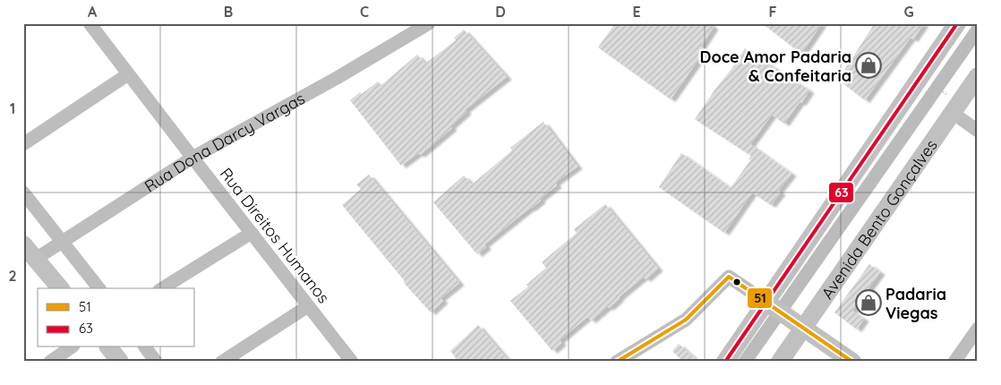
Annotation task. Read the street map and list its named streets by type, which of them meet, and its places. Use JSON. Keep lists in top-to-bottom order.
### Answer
{
  "streets": {
    "main road": ["Avenida Bento Gonçalves"],
    "street": ["Rua Dona Darcy Vargas", "Rua Direitos Humanos"]
  },
  "crossings": [
    ["Rua Dona Darcy Vargas", "Rua Direitos Humanos"]
  ],
  "places": {
    "shop": ["Doce Amor Padaria & Confeitaria", "Padaria Viegas"]
  },
  "lines": ["transit line 63", "transit line 51"],
  "legend": ["51", "63"],
  "grid": {
    "columns": [
      "A",
      "B",
      "C",
      "D",
      "E",
      "F",
      "G"
    ],
    "rows": ["1", "2"]
  }
}
